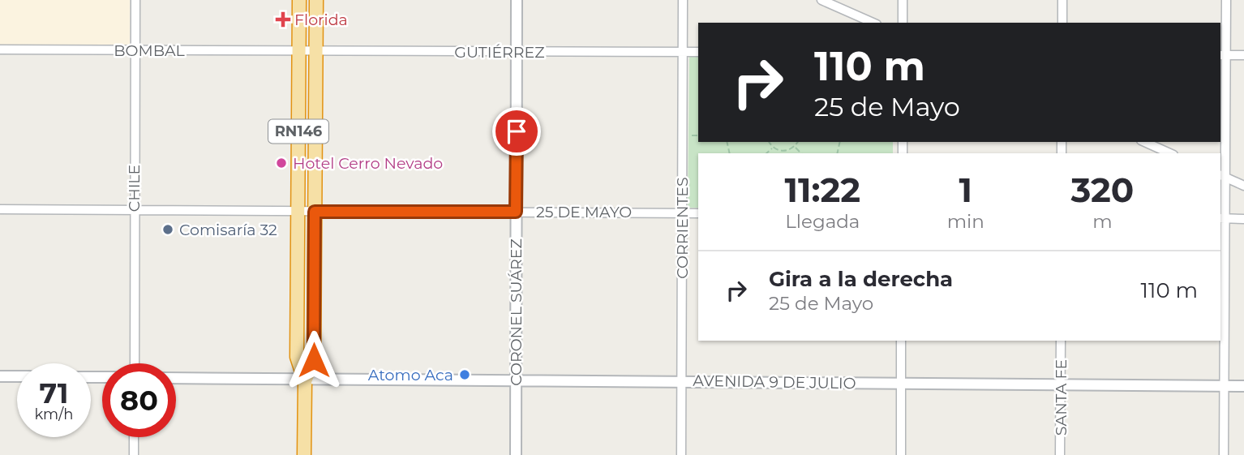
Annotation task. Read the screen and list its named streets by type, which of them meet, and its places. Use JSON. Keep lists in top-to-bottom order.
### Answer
{
  "streets": {
    "highway": ["RN146"],
    "street": [
      "BOMBAL",
      "GUTIÉRREZ",
      "CHILE",
      "25 DE MAYO",
      "CORRIENTES",
      "CORONEL SUÁREZ",
      "AVENIDA 9 DE JULIO",
      "SANTA FE"
    ]
  },
  "crossings": [
    ["BOMBAL", "GUTIÉRREZ"],
    ["BOMBAL", "RN146"],
    ["BOMBAL", "CHILE"],
    ["GUTIÉRREZ", "RN146"],
    ["GUTIÉRREZ", "CORRIENTES"],
    ["GUTIÉRREZ", "CORONEL SUÁREZ"],
    ["RN146", "25 DE MAYO"],
    ["RN146", "AVENIDA 9 DE JULIO"],
    ["CHILE", "25 DE MAYO"],
    ["25 DE MAYO", "CORRIENTES"],
    ["25 DE MAYO", "CORONEL SUÁREZ"],
    ["CORRIENTES", "AVENIDA 9 DE JULIO"],
    ["CORONEL SUÁREZ", "AVENIDA 9 DE JULIO"],
    ["AVENIDA 9 DE JULIO", "SANTA FE"]
  ],
  "places": {
    "health": ["Florida"],
    "other": ["Hotel Cerro Nevado", "Comisaría 32", "Atomo Aca"]
  },
  "page": {
    "turn": ["110 m", "25 de Mayo"],
    "eta": [
      "11:22",
      "Llegada",
      "1",
      "min",
      "320",
      "m"
    ],
    "list": [
      {
        "name": "Gira a la derecha",
        "note": "25 de Mayo",
        "value": "110 m"
      }
    ],
    "speed": "71 km/h",
    "limit": "80"
  }
}
